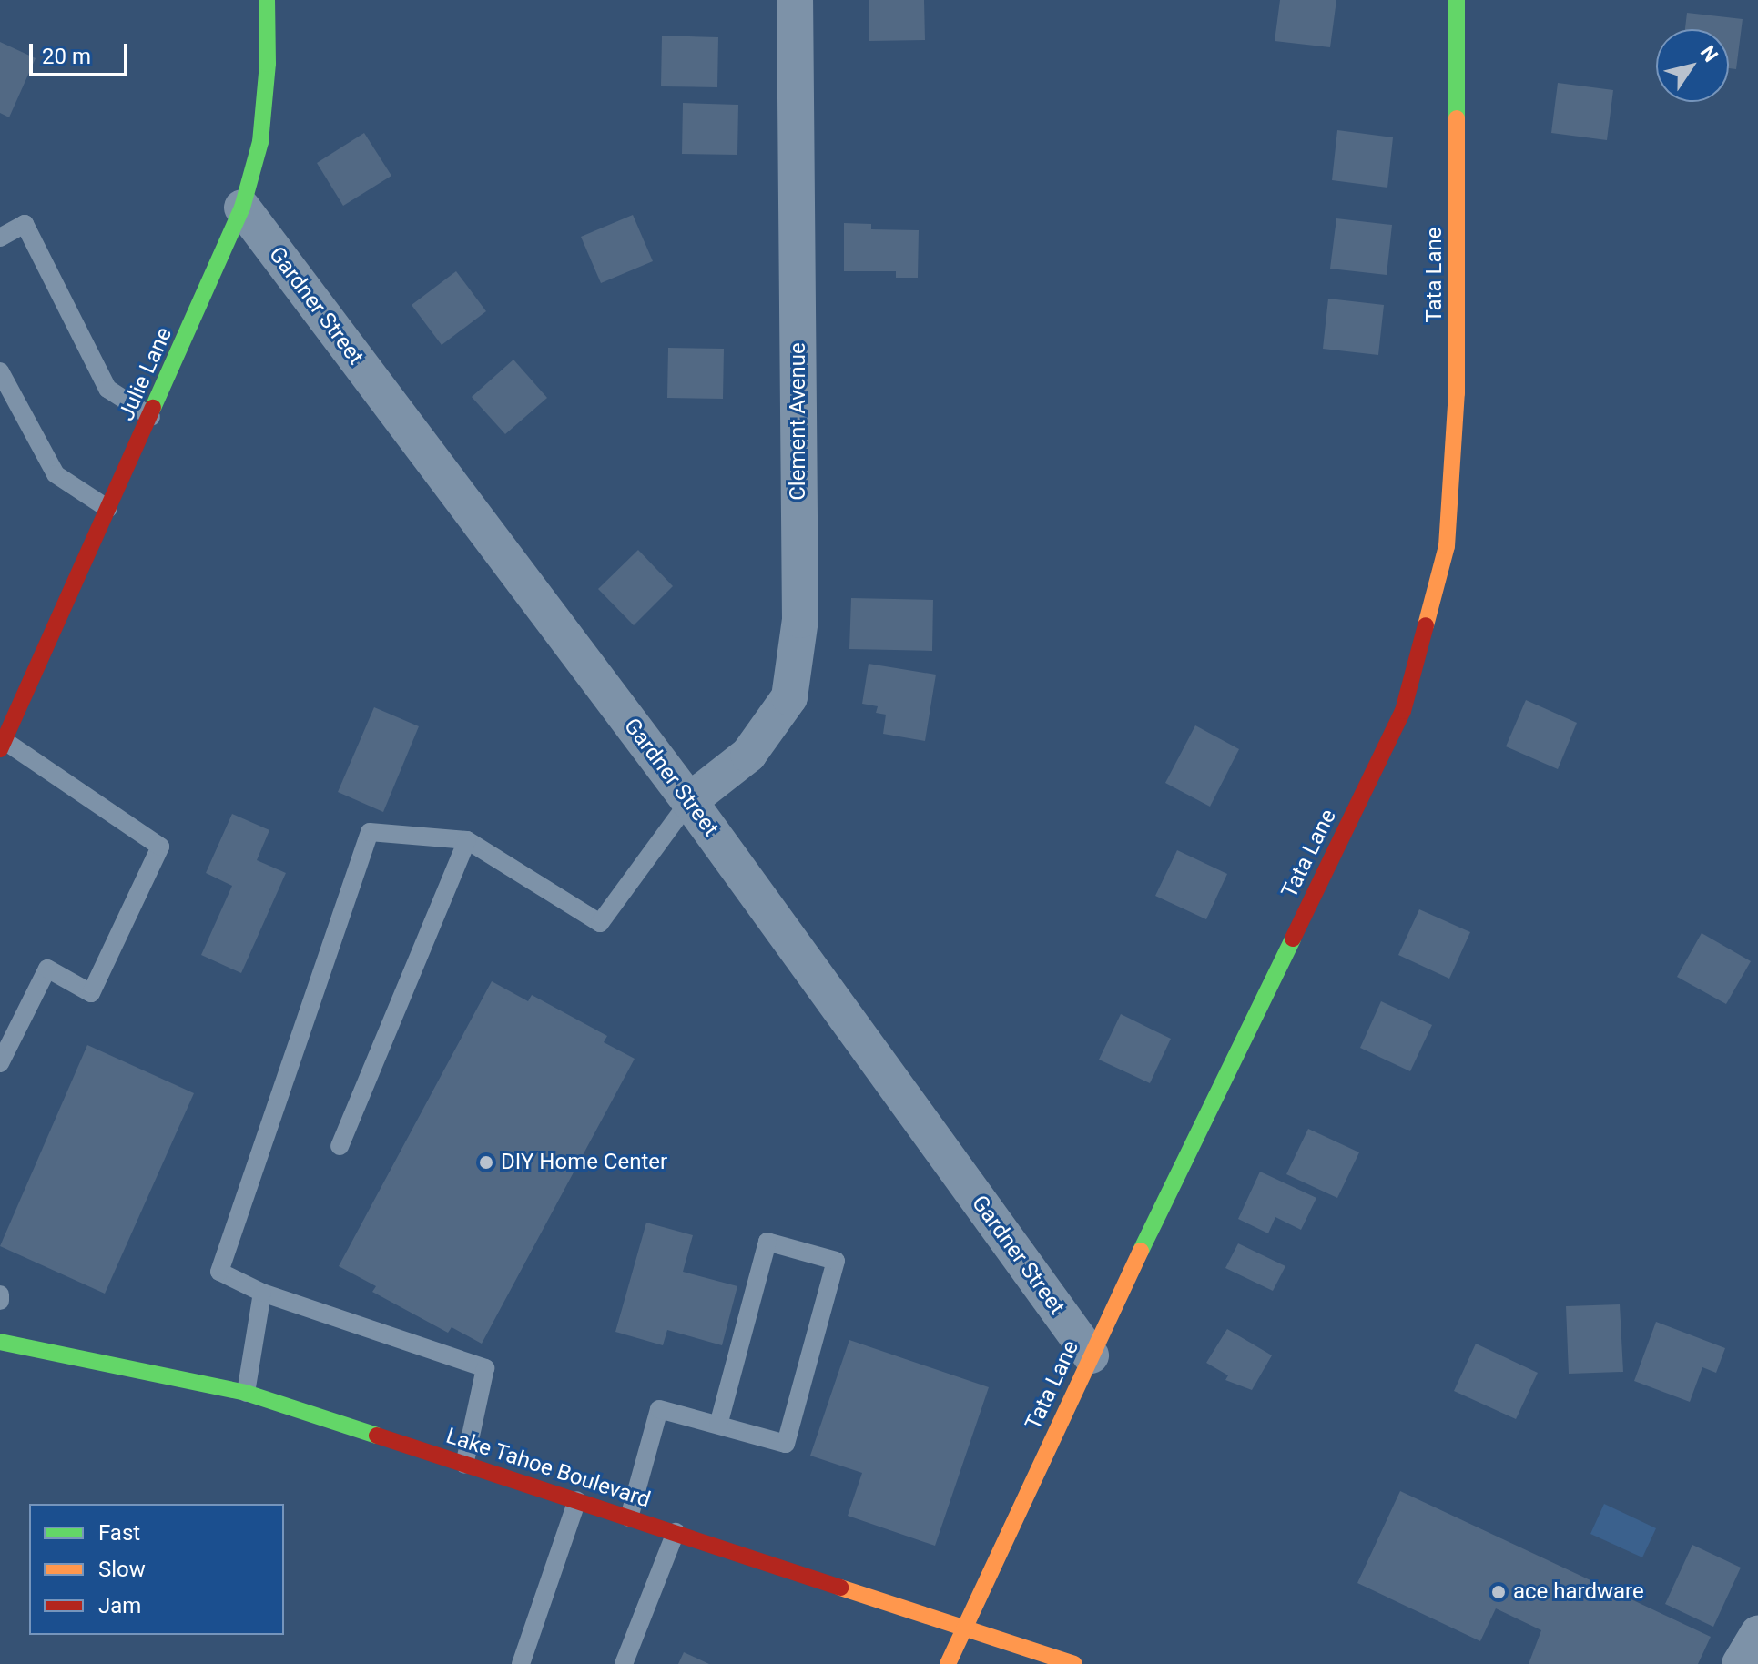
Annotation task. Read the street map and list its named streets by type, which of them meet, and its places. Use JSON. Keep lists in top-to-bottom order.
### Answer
{
  "streets": {
    "street": [
      "Tata Lane",
      "Gardner Street",
      "Julie Lane",
      "Clement Avenue",
      "Lake Tahoe Boulevard"
    ]
  },
  "crossings": [
    ["Tata Lane", "Gardner Street"],
    ["Tata Lane", "Lake Tahoe Boulevard"],
    ["Gardner Street", "Julie Lane"],
    ["Gardner Street", "Clement Avenue"]
  ],
  "places": ["DIY Home Center", "ace hardware"],
  "legend": ["Fast", "Slow", "Jam"],
  "scale_bar": "20 m",
  "north": "top right"
}
